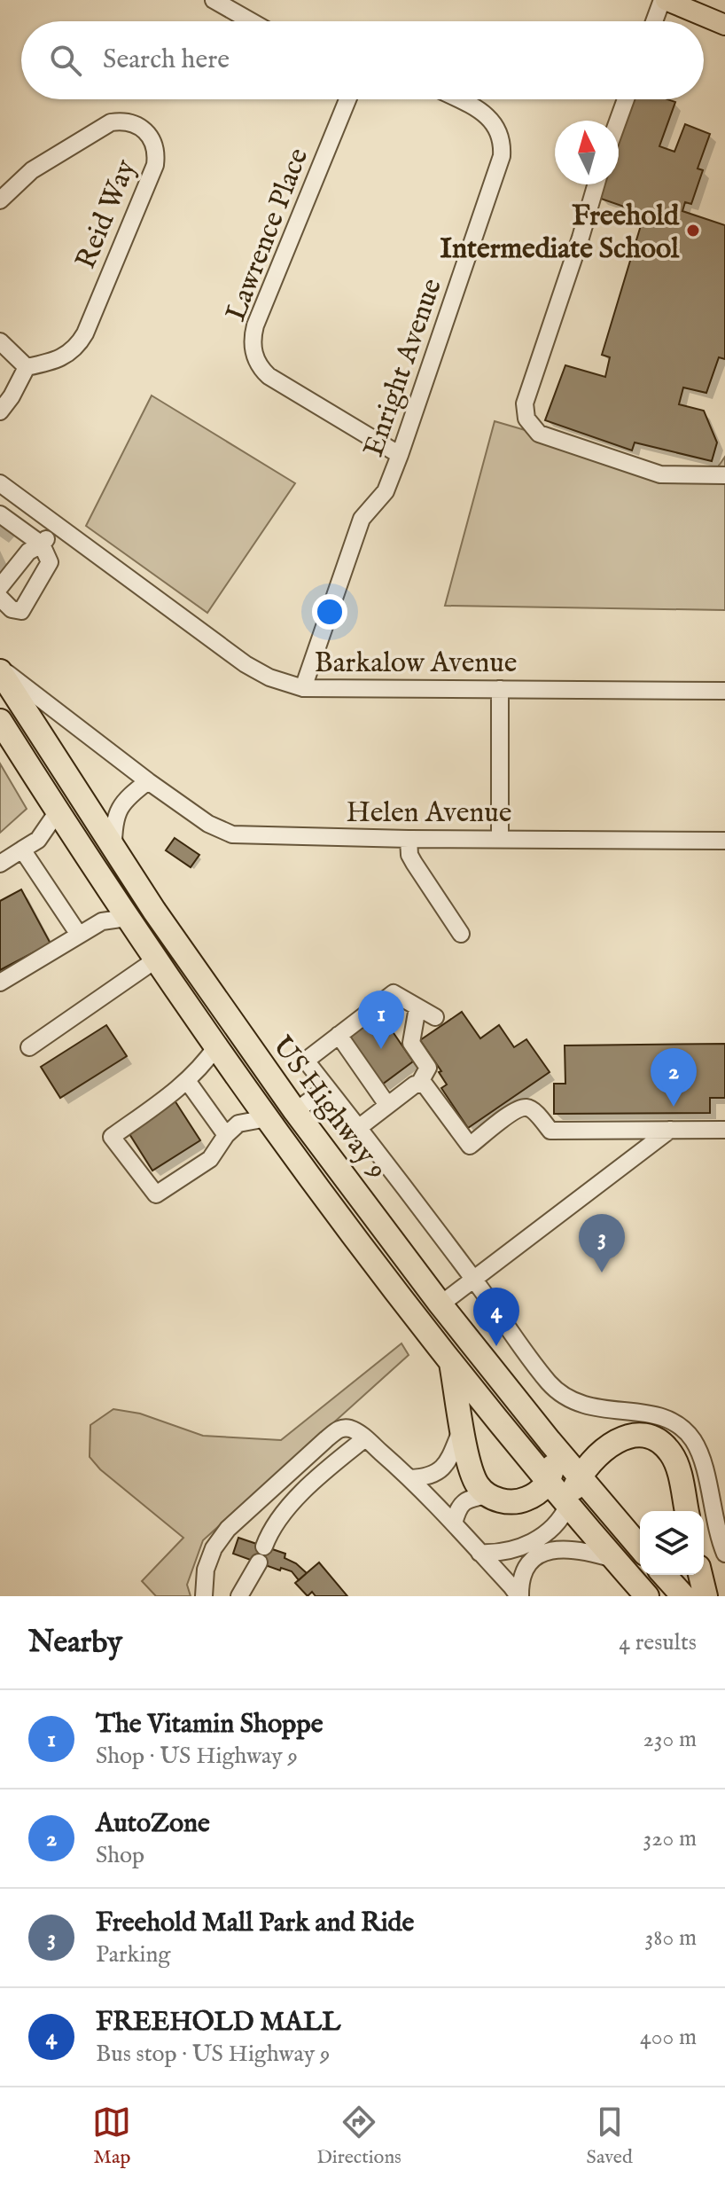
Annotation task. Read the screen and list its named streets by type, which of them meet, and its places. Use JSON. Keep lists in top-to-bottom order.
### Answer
{
  "streets": {
    "highway": ["US Highway 9"],
    "street": [
      "Reid Way",
      "Lawrence Place",
      "Enright Avenue",
      "Barkalow Avenue",
      "Helen Avenue"
    ]
  },
  "crossings": [
    ["Lawrence Place", "Enright Avenue"],
    ["Enright Avenue", "Barkalow Avenue"],
    ["Helen Avenue", "US Highway 9"]
  ],
  "places": ["Freehold Intermediate School"],
  "north": "top",
  "page": {
    "search": "Search here",
    "pins": [
      "1",
      "2",
      "3",
      "4"
    ],
    "heading": ["Nearby", "4 results"],
    "list": [
      {
        "mark": "1",
        "name": "The Vitamin Shoppe",
        "note": "Shop · US Highway 9",
        "value": "230 m"
      },
      {
        "mark": "2",
        "name": "AutoZone",
        "note": "Shop",
        "value": "320 m"
      },
      {
        "mark": "3",
        "name": "Freehold Mall Park and Ride",
        "note": "Parking",
        "value": "380 m"
      },
      {
        "mark": "4",
        "name": "FREEHOLD MALL",
        "note": "Bus stop · US Highway 9",
        "value": "400 m"
      }
    ],
    "nav": ["Map", "Directions", "Saved"]
  }
}
